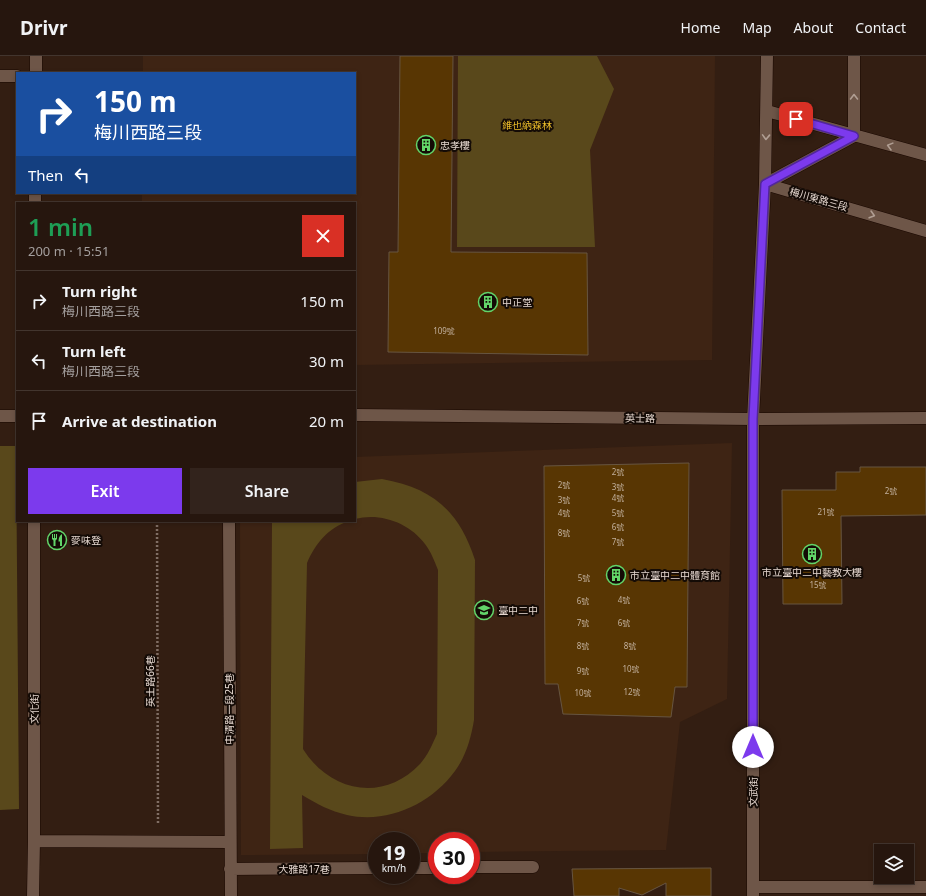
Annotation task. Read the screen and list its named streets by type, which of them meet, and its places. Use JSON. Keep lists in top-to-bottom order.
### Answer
{
  "streets": {
    "street": [
      "梅川東路三段",
      "英士路",
      "文化街",
      "中清路一段25巷",
      "文武街",
      "大雅路17巷"
    ],
    "path": ["英士路66巷"]
  },
  "crossings": [
    ["梅川東路三段", "文武街"],
    ["英士路", "文武街"],
    ["中清路一段25巷", "大雅路17巷"]
  ],
  "parks": ["維也納森林"],
  "places": {
    "building": [
      "忠孝樓",
      "中正堂",
      "市立臺中二中藝教大樓",
      "市立臺中二中體育館"
    ],
    "restaurant": ["麥味登"],
    "school or university": ["臺中二中"]
  },
  "house_numbers": [
    "109號",
    "2號",
    "2號",
    "3號",
    "2號",
    "4號",
    "3號",
    "21號",
    "4號",
    "5號",
    "6號",
    "8號",
    "7號",
    "5號",
    "15號",
    "4號",
    "6號",
    "7號",
    "6號",
    "8號",
    "8號",
    "10號",
    "9號",
    "12號",
    "10號"
  ],
  "page": {
    "header": "Drivr",
    "nav": [
      "Home",
      "Map",
      "About",
      "Contact"
    ],
    "turn": ["150 m", "梅川西路三段"],
    "then": "Then",
    "heading": ["1 min", "200 m · 15:51"],
    "list": [
      {
        "name": "Turn right",
        "note": "梅川西路三段",
        "value": "150 m"
      },
      {
        "name": "Turn left",
        "note": "梅川西路三段",
        "value": "30 m"
      },
      {
        "name": "Arrive at destination",
        "value": "20 m"
      }
    ],
    "buttons": ["Exit", "Share"],
    "speed": "19 km/h",
    "limit": "30"
  }
}
